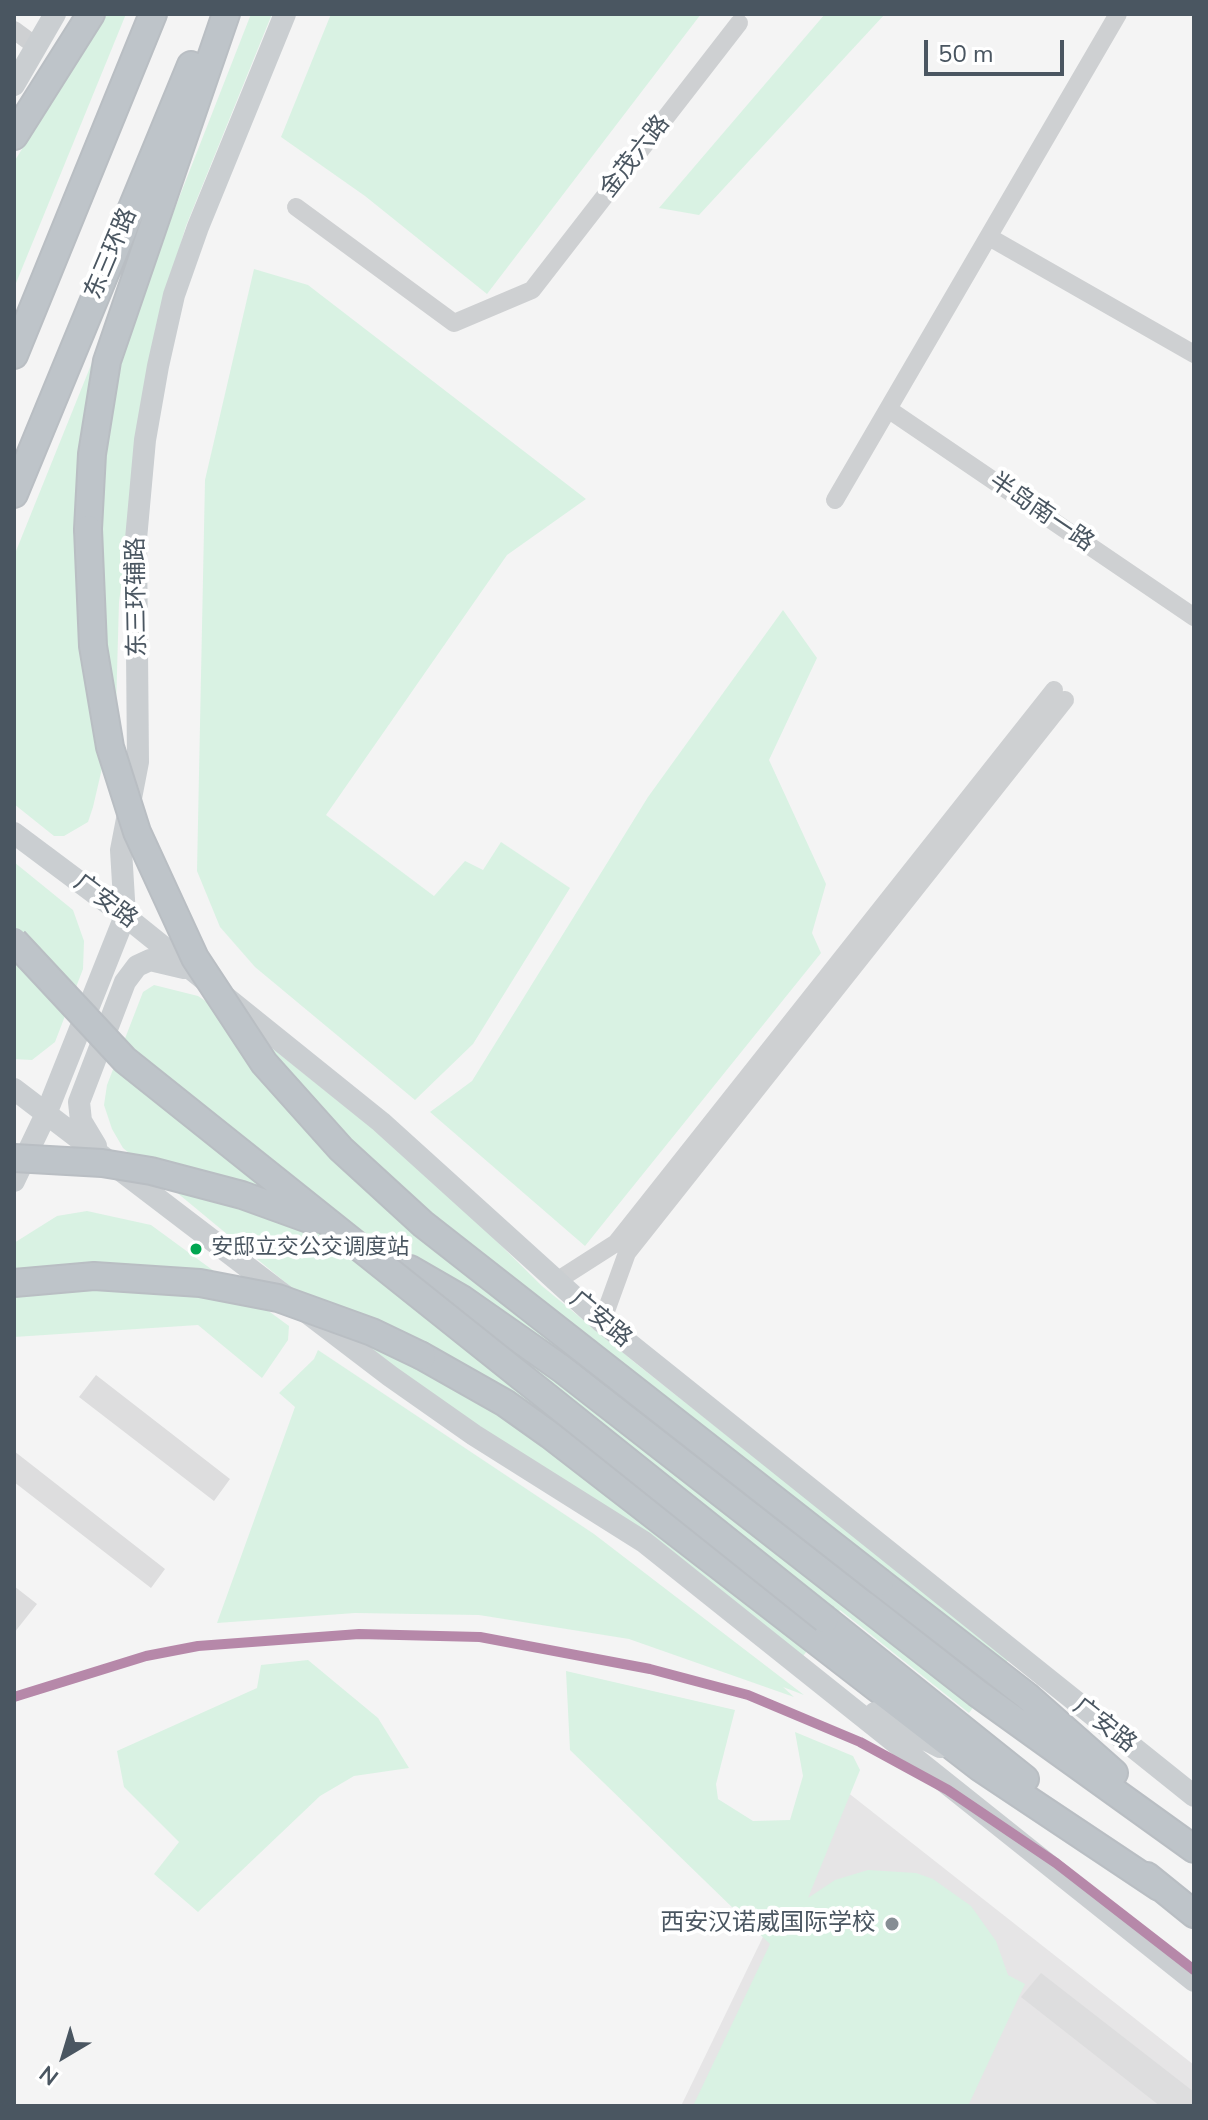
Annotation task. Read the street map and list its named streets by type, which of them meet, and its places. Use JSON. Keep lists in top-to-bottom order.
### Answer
{
  "streets": {
    "highway": ["东三环路"],
    "main road": ["东三环辅路", "广安路"],
    "street": ["金茂六路", "半岛南一路"]
  },
  "crossings": [
    ["东三环辅路", "广安路"]
  ],
  "places": ["安邸立交公交调度站", "西安汉诺威国际学校"],
  "scale_bar": "50 m",
  "north": "bottom left"
}
